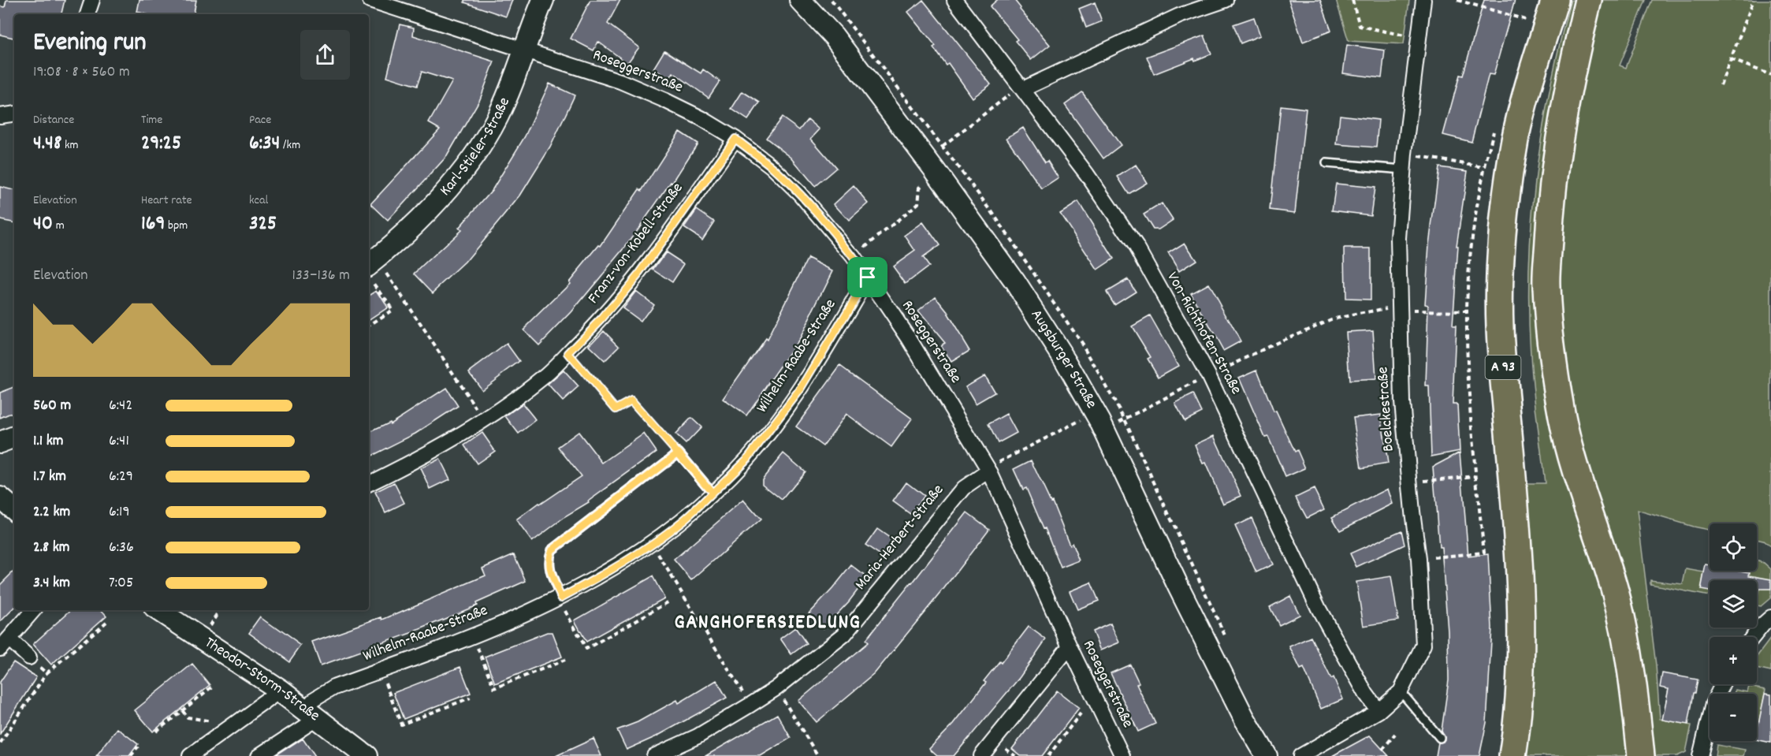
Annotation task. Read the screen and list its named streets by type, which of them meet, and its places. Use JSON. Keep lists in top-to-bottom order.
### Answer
{
  "streets": {
    "highway": ["A 93"],
    "street": [
      "Roseggerstraße",
      "Karl-Stieler-Straße",
      "Franz-von-Kobell-Straße",
      "Von-Richthofen-Straße",
      "Wilhelm-Raabe-Straße",
      "Augsburger Straße",
      "Boelckestraße",
      "Maria-Herbert-Straße",
      "Theodor-Storm-Straße"
    ]
  },
  "crossings": [
    ["Roseggerstraße", "Karl-Stieler-Straße"],
    ["Roseggerstraße", "Franz-von-Kobell-Straße"],
    ["Roseggerstraße", "Wilhelm-Raabe-Straße"],
    ["Roseggerstraße", "Maria-Herbert-Straße"],
    ["Von-Richthofen-Straße", "Boelckestraße"],
    ["Wilhelm-Raabe-Straße", "Theodor-Storm-Straße"]
  ],
  "districts": ["GANGHOFERSIEDLUNG"],
  "page": {
    "heading": ["Evening run", "19:08 · 8 × 560 m"],
    "stats": [
      ["Distance", "4.48 km"],
      ["Time", "29:25"],
      ["Pace", "6:34 /km"],
      ["Elevation", "40 m"],
      ["Heart rate", "169 bpm"],
      ["kcal", "325"]
    ],
    "chart": ["Elevation", "133–136 m"],
    "list": [
      {
        "name": "560 m",
        "note": "6:42"
      },
      {
        "name": "1.1 km",
        "note": "6:41"
      },
      {
        "name": "1.7 km",
        "note": "6:29"
      },
      {
        "name": "2.2 km",
        "note": "6:19"
      },
      {
        "name": "2.8 km",
        "note": "6:36"
      },
      {
        "name": "3.4 km",
        "note": "7:05"
      }
    ],
    "map_buttons": ["+", "−"]
  }
}
